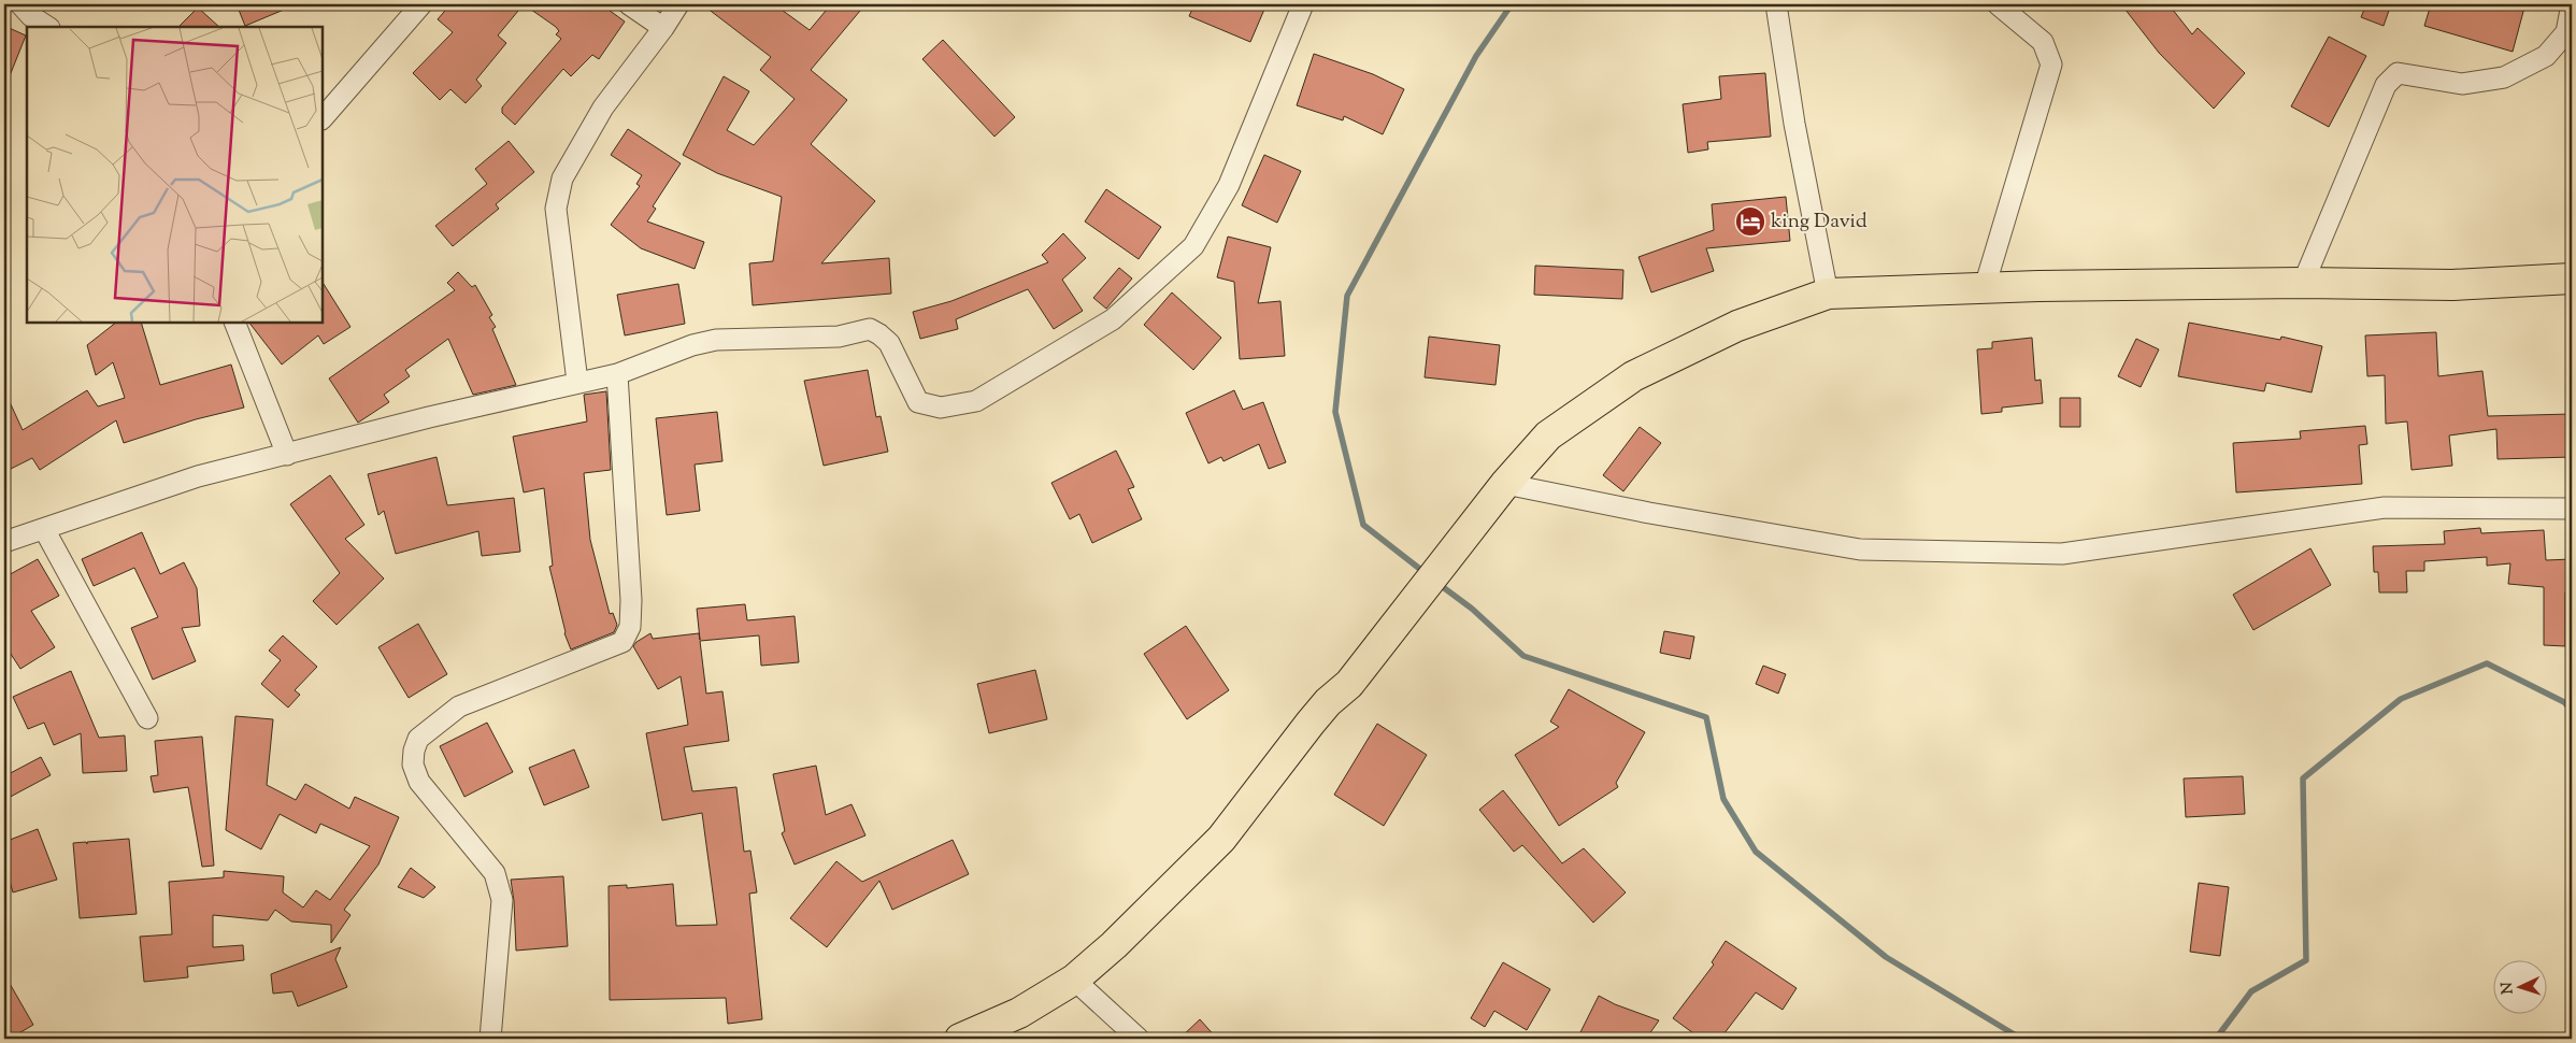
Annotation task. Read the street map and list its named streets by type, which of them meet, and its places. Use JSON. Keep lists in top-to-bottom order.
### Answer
{
  "places": {
    "hotel": ["king David"]
  },
  "north": "left"
}
